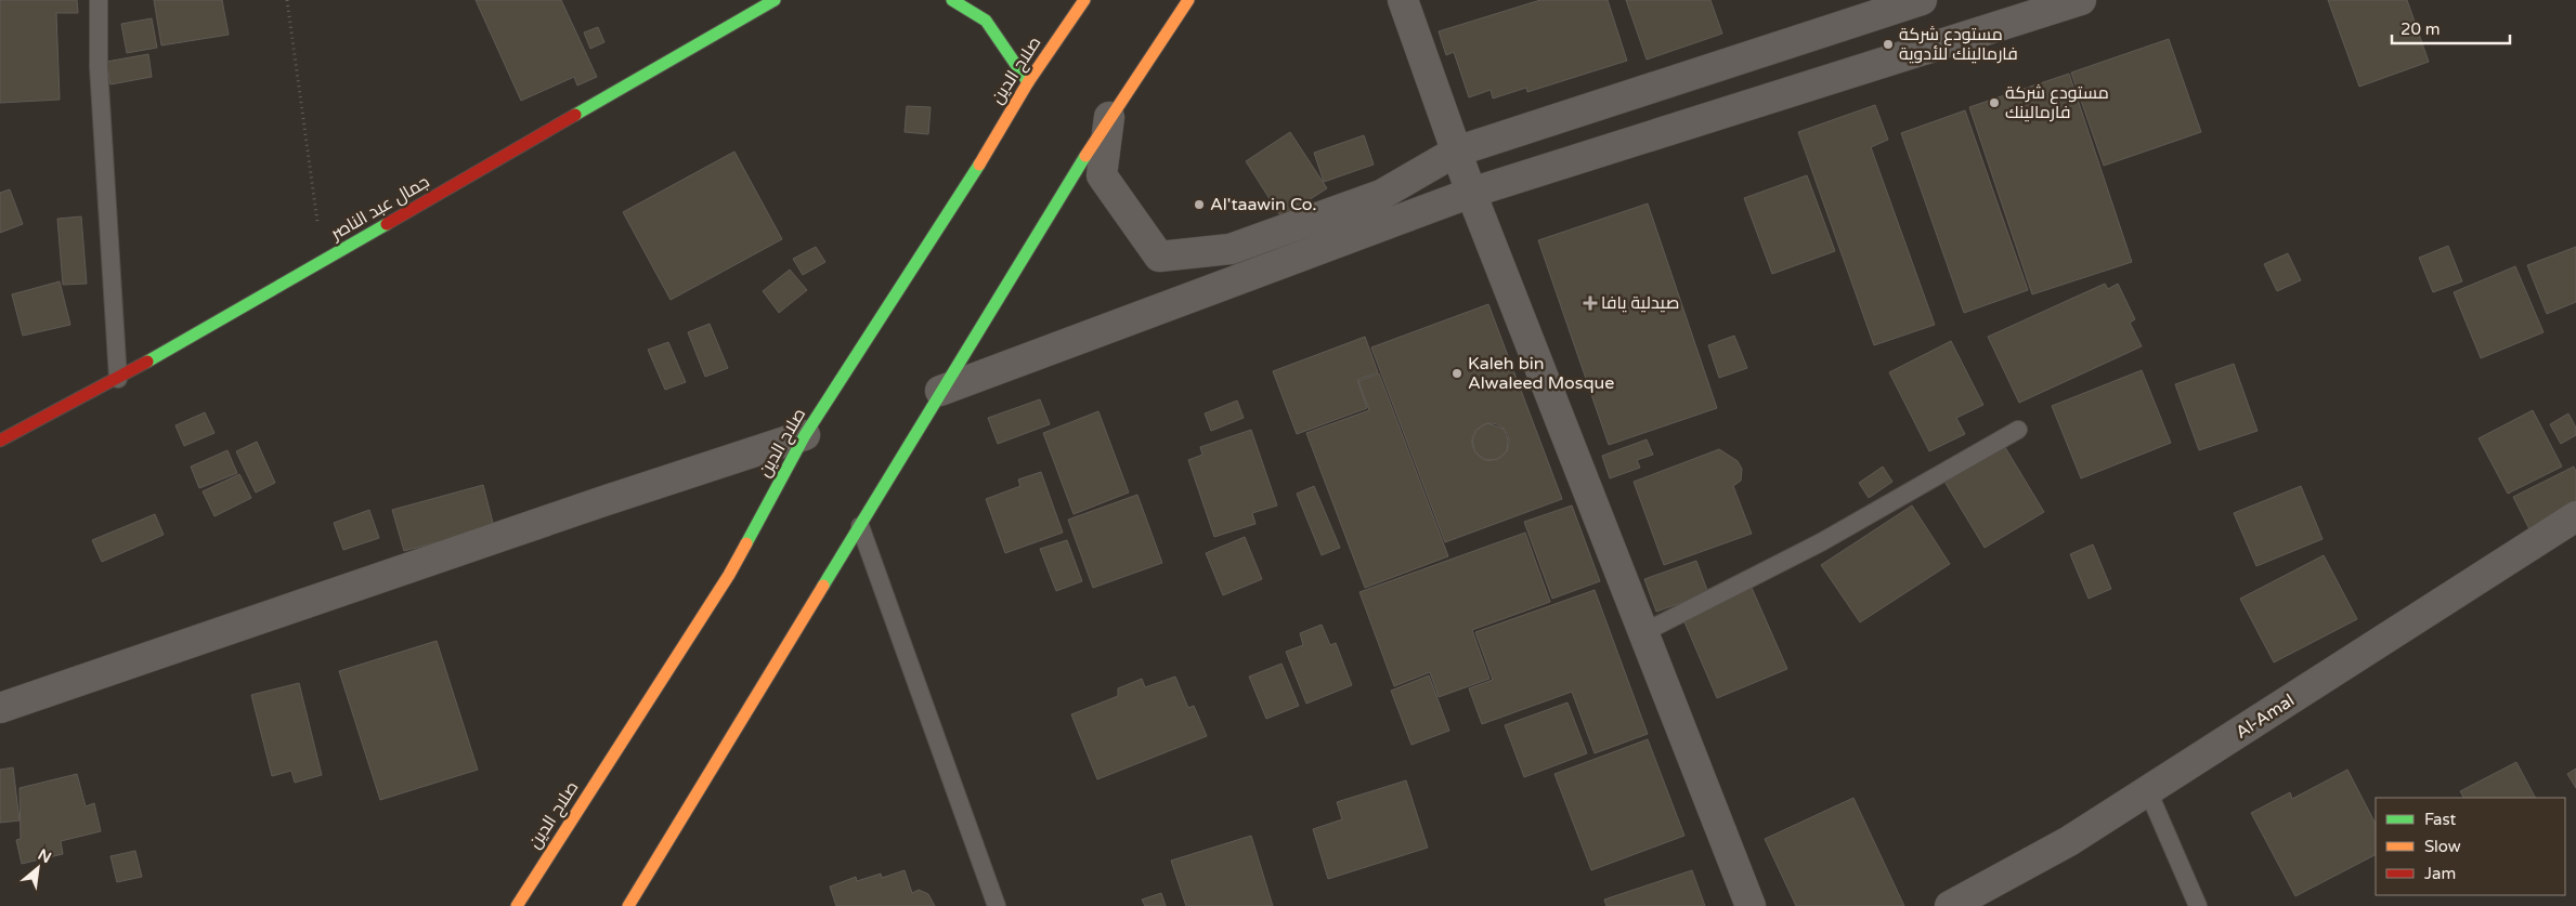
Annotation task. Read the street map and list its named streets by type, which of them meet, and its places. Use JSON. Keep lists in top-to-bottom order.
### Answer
{
  "streets": {
    "main road": ["صلاح الدين", "جمال عبد الناصر"],
    "street": ["Al-Amal"]
  },
  "places": {
    "other": [
      "مستودع شركة فارمالينك للأدوية",
      "مستودع شركة فارمالينك",
      "Al'taawin Co.",
      "Kaleh bin Alwaleed Mosque"
    ],
    "health": ["صيدلية يافا"]
  },
  "legend": ["Fast", "Slow", "Jam"],
  "scale_bar": "20 m",
  "north": "top right"
}
